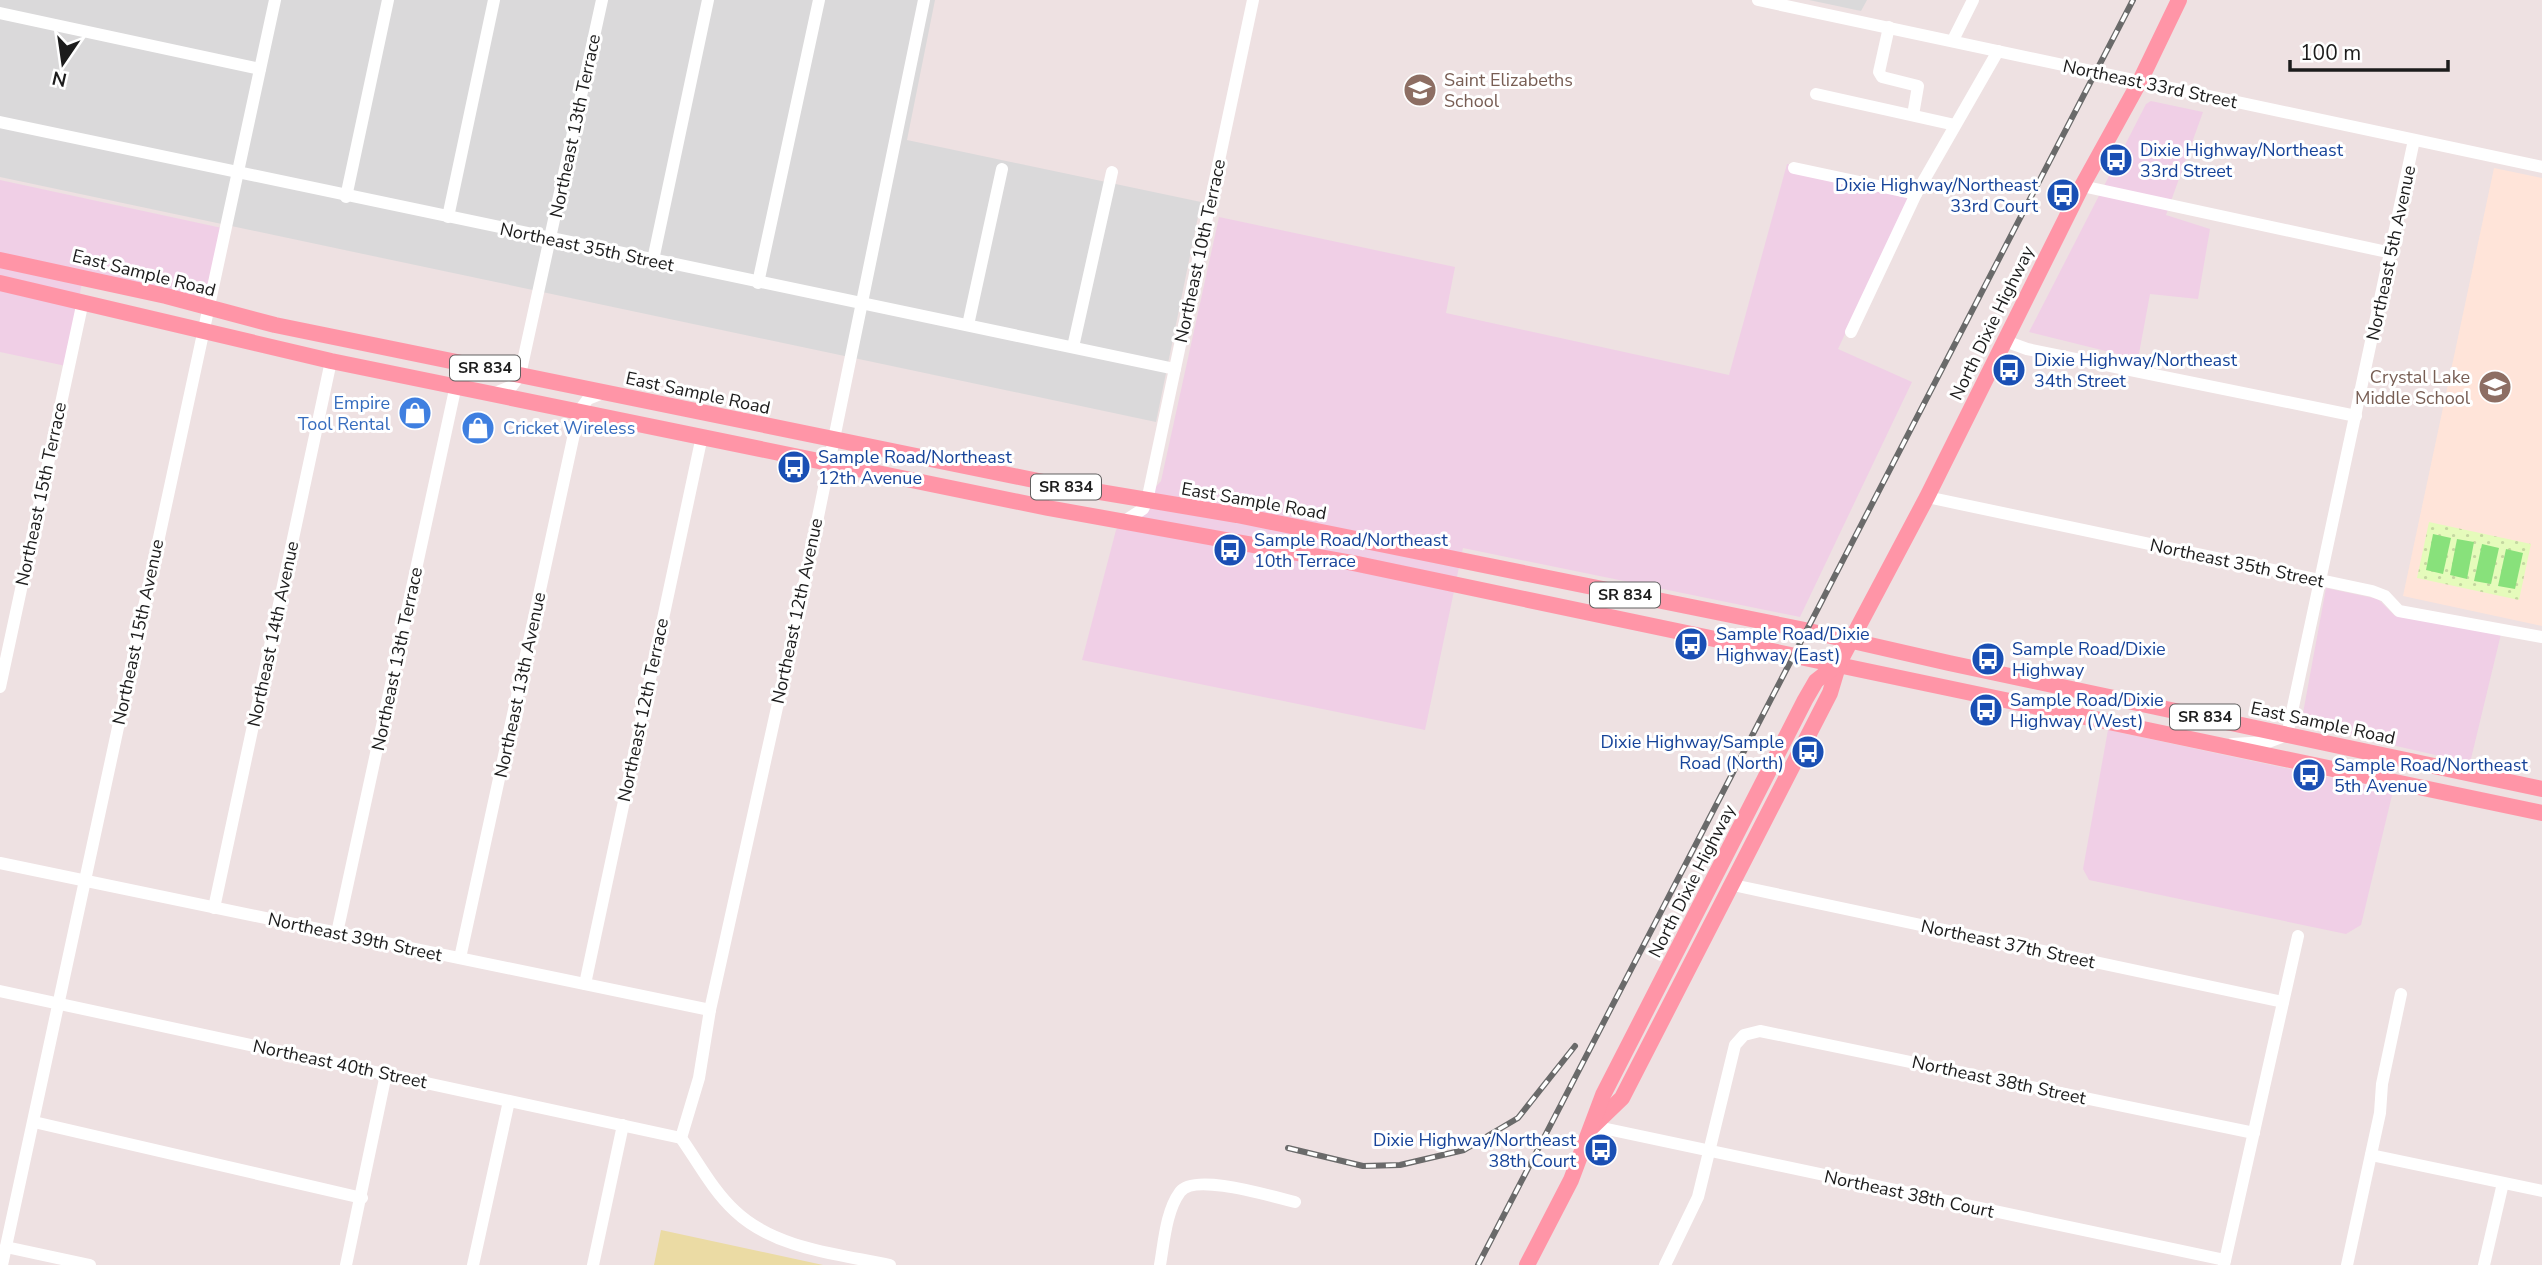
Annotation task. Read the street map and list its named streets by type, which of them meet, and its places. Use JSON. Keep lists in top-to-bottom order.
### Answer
{
  "streets": {
    "main road": ["East Sample Road", "North Dixie Highway", "SR 834"],
    "street": [
      "Northeast 33rd Street",
      "Northeast 13th Terrace",
      "Northeast 35th Street",
      "Northeast 10th Terrace",
      "Northeast 5th Avenue",
      "Northeast 15th Terrace",
      "Northeast 12th Avenue",
      "Northeast 15th Avenue",
      "Northeast 14th Avenue",
      "Northeast 13th Avenue",
      "Northeast 12th Terrace",
      "Northeast 39th Street",
      "Northeast 37th Street",
      "Northeast 40th Street",
      "Northeast 38th Street",
      "Northeast 38th Court"
    ]
  },
  "crossings": [
    ["Northeast 33rd Street", "Northeast 5th Avenue"],
    ["Northeast 33rd Street", "North Dixie Highway"],
    ["Northeast 13th Terrace", "Northeast 35th Street"],
    ["Northeast 13th Terrace", "East Sample Road"],
    ["Northeast 13th Terrace", "SR 834"],
    ["Northeast 13th Terrace", "Northeast 39th Street"],
    ["Northeast 35th Street", "Northeast 10th Terrace"],
    ["Northeast 35th Street", "Northeast 5th Avenue"],
    ["Northeast 35th Street", "North Dixie Highway"],
    ["Northeast 35th Street", "Northeast 12th Avenue"],
    ["Northeast 35th Street", "Northeast 15th Avenue"],
    ["Northeast 10th Terrace", "East Sample Road"],
    ["Northeast 5th Avenue", "East Sample Road"],
    ["East Sample Road", "North Dixie Highway"],
    ["East Sample Road", "Northeast 12th Avenue"],
    ["East Sample Road", "Northeast 15th Avenue"],
    ["North Dixie Highway", "SR 834"],
    ["North Dixie Highway", "Northeast 37th Street"],
    ["North Dixie Highway", "Northeast 38th Court"],
    ["SR 834", "Northeast 15th Terrace"],
    ["SR 834", "Northeast 12th Avenue"],
    ["SR 834", "Northeast 15th Avenue"],
    ["SR 834", "Northeast 14th Avenue"],
    ["SR 834", "Northeast 13th Avenue"],
    ["SR 834", "Northeast 12th Terrace"],
    ["Northeast 12th Avenue", "Northeast 39th Street"],
    ["Northeast 12th Avenue", "Northeast 40th Street"],
    ["Northeast 15th Avenue", "Northeast 39th Street"],
    ["Northeast 15th Avenue", "Northeast 40th Street"],
    ["Northeast 14th Avenue", "Northeast 39th Street"],
    ["Northeast 13th Avenue", "Northeast 39th Street"],
    ["Northeast 12th Terrace", "Northeast 39th Street"],
    ["Northeast 38th Street", "Northeast 38th Court"]
  ],
  "places": {
    "school or university": ["Saint Elizabeths School", "Crystal Lake Middle School"],
    "bus stop": [
      "Dixie Highway/Northeast 33rd Street",
      "Dixie Highway/Northeast 33rd Court",
      "Dixie Highway/Northeast 34th Street",
      "Sample Road/Northeast 12th Avenue",
      "Sample Road/Northeast 10th Terrace",
      "Sample Road/Dixie Highway (East)",
      "Sample Road/Dixie Highway",
      "Sample Road/Dixie Highway (West)",
      "Dixie Highway/Sample Road (North)",
      "Sample Road/Northeast 5th Avenue",
      "Dixie Highway/Northeast 38th Court"
    ],
    "shop": ["Empire Tool Rental", "Cricket Wireless"]
  },
  "scale_bar": "100 m",
  "north": "bottom"
}
